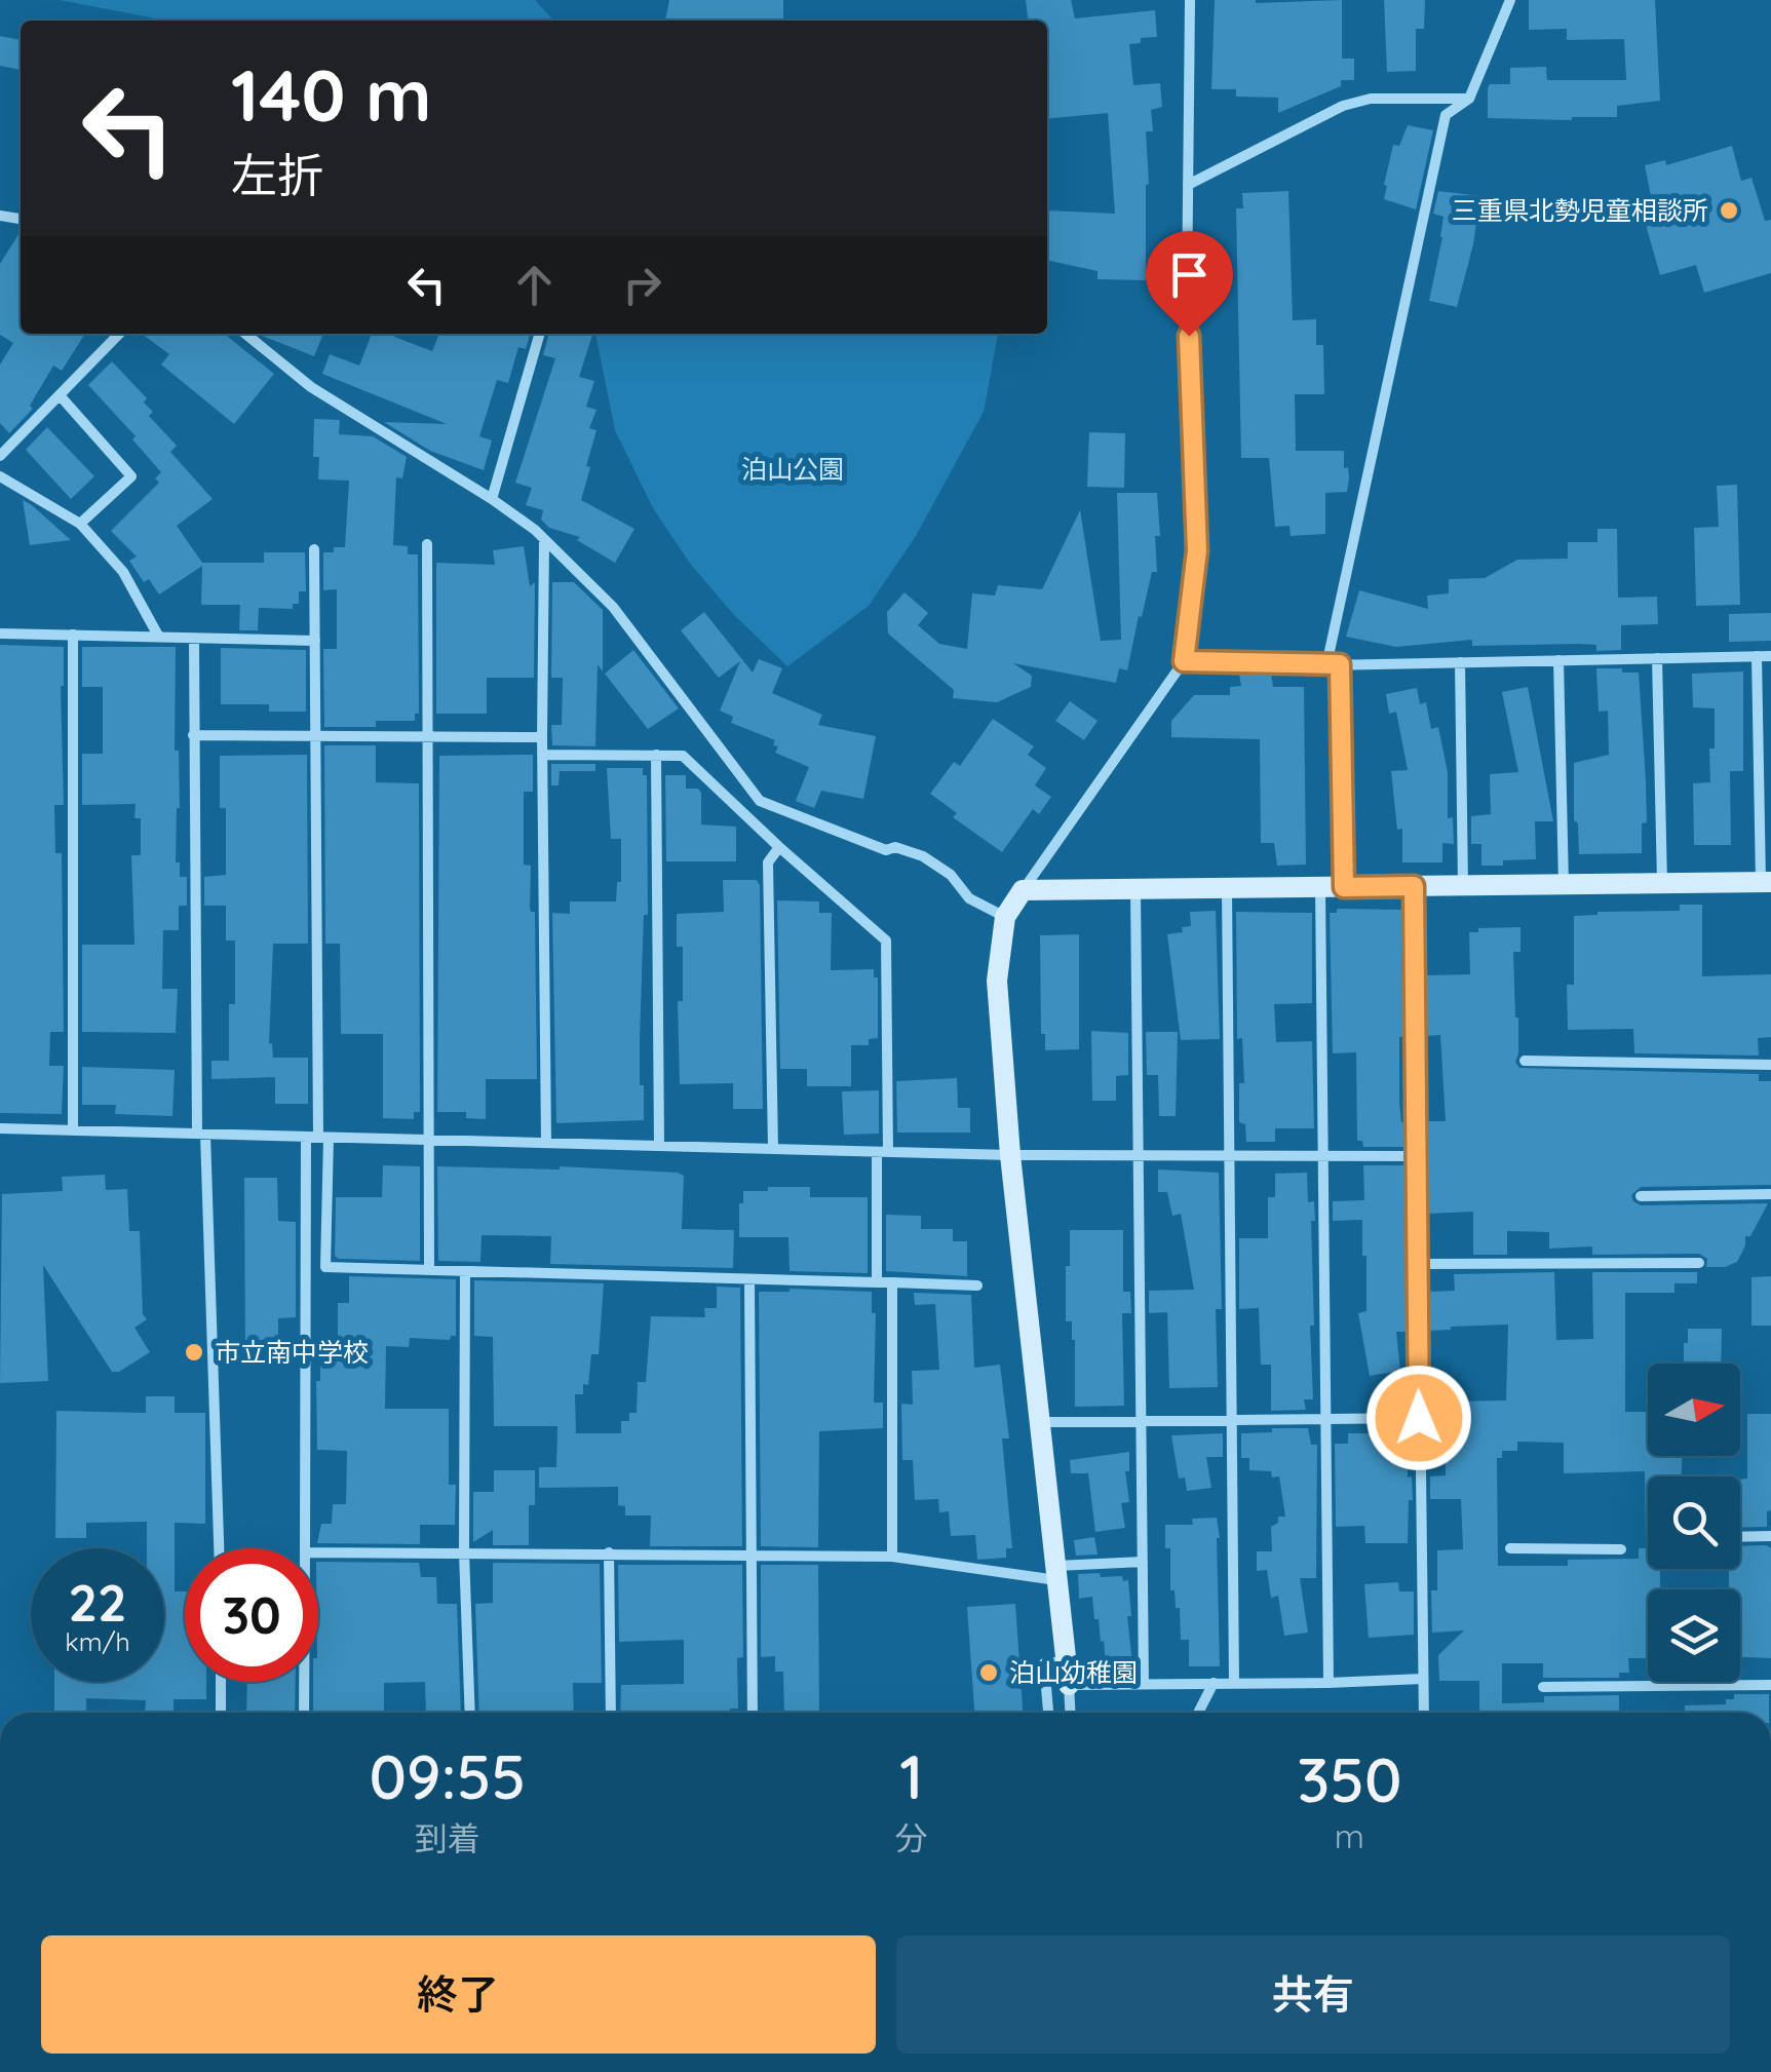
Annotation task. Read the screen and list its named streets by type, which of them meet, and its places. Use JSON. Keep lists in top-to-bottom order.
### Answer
{
  "parks": ["泊山公園"],
  "places": ["三重県北勢児童相談所", "市立南中学校", "泊山幼稚園"],
  "north": "right",
  "page": {
    "turn": ["140 m", "左折"],
    "speed": "22 km/h",
    "limit": "30",
    "eta": [
      "09:55",
      "到着",
      "1",
      "分",
      "350",
      "m"
    ],
    "buttons": ["終了", "共有"]
  }
}
